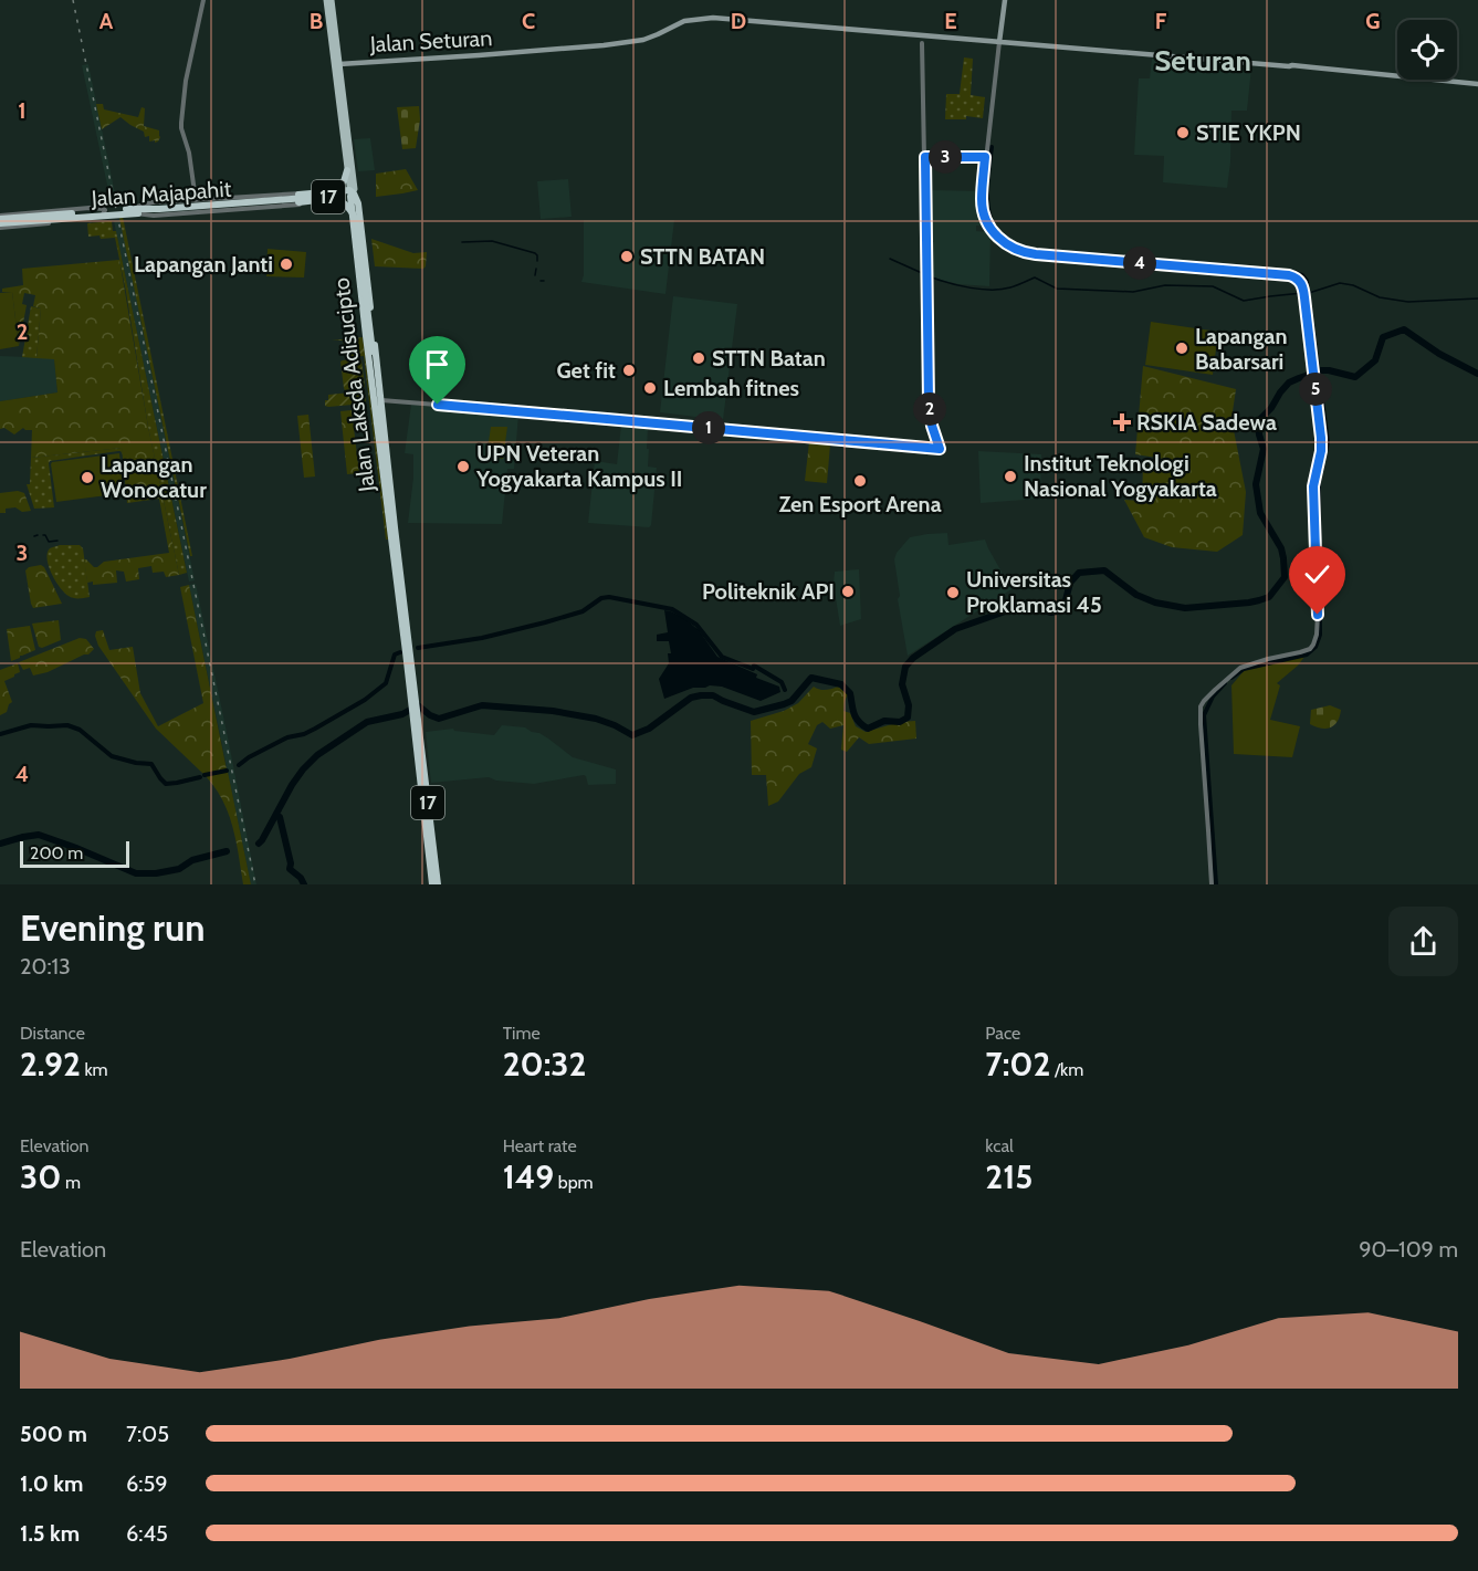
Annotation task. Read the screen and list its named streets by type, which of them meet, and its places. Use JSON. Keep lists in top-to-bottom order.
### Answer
{
  "streets": {
    "highway": ["Jalan Majapahit", "17", "Jalan Laksda Adisucipto"],
    "main road": ["Jalan Seturan"]
  },
  "crossings": [
    ["Jalan Seturan", "Jalan Laksda Adisucipto"],
    ["Jalan Majapahit", "17"],
    ["Jalan Majapahit", "Jalan Laksda Adisucipto"],
    ["17", "Jalan Laksda Adisucipto"]
  ],
  "districts": ["Seturan"],
  "places": {
    "other": [
      "STIE YKPN",
      "STTN BATAN",
      "Lapangan Janti",
      "Lapangan Babarsari",
      "STTN Batan",
      "Get fit",
      "Lembah fitnes",
      "UPN Veteran Yogyakarta Kampus II",
      "Institut Teknologi Nasional Yogyakarta",
      "Lapangan Wonocatur",
      "Zen Esport Arena",
      "Politeknik API",
      "Universitas Proklamasi 45"
    ],
    "health": ["RSKIA Sadewa"]
  },
  "scale_bar": "200 m",
  "page": {
    "pins": [
      "3",
      "4",
      "5",
      "2",
      "1"
    ],
    "scale": "200 m",
    "heading": ["Evening run", "20:13"],
    "stats": [
      ["Distance", "2.92 km"],
      ["Time", "20:32"],
      ["Pace", "7:02 /km"],
      ["Elevation", "30 m"],
      ["Heart rate", "149 bpm"],
      ["kcal", "215"]
    ],
    "chart": ["Elevation", "90–109 m"],
    "list": [
      {
        "name": "500 m",
        "note": "7:05"
      },
      {
        "name": "1.0 km",
        "note": "6:59"
      },
      {
        "name": "1.5 km",
        "note": "6:45"
      }
    ]
  },
  "grid": {
    "columns": [
      "A",
      "B",
      "C",
      "D",
      "E",
      "F",
      "G"
    ],
    "rows": [
      "1",
      "2",
      "3",
      "4"
    ]
  }
}
